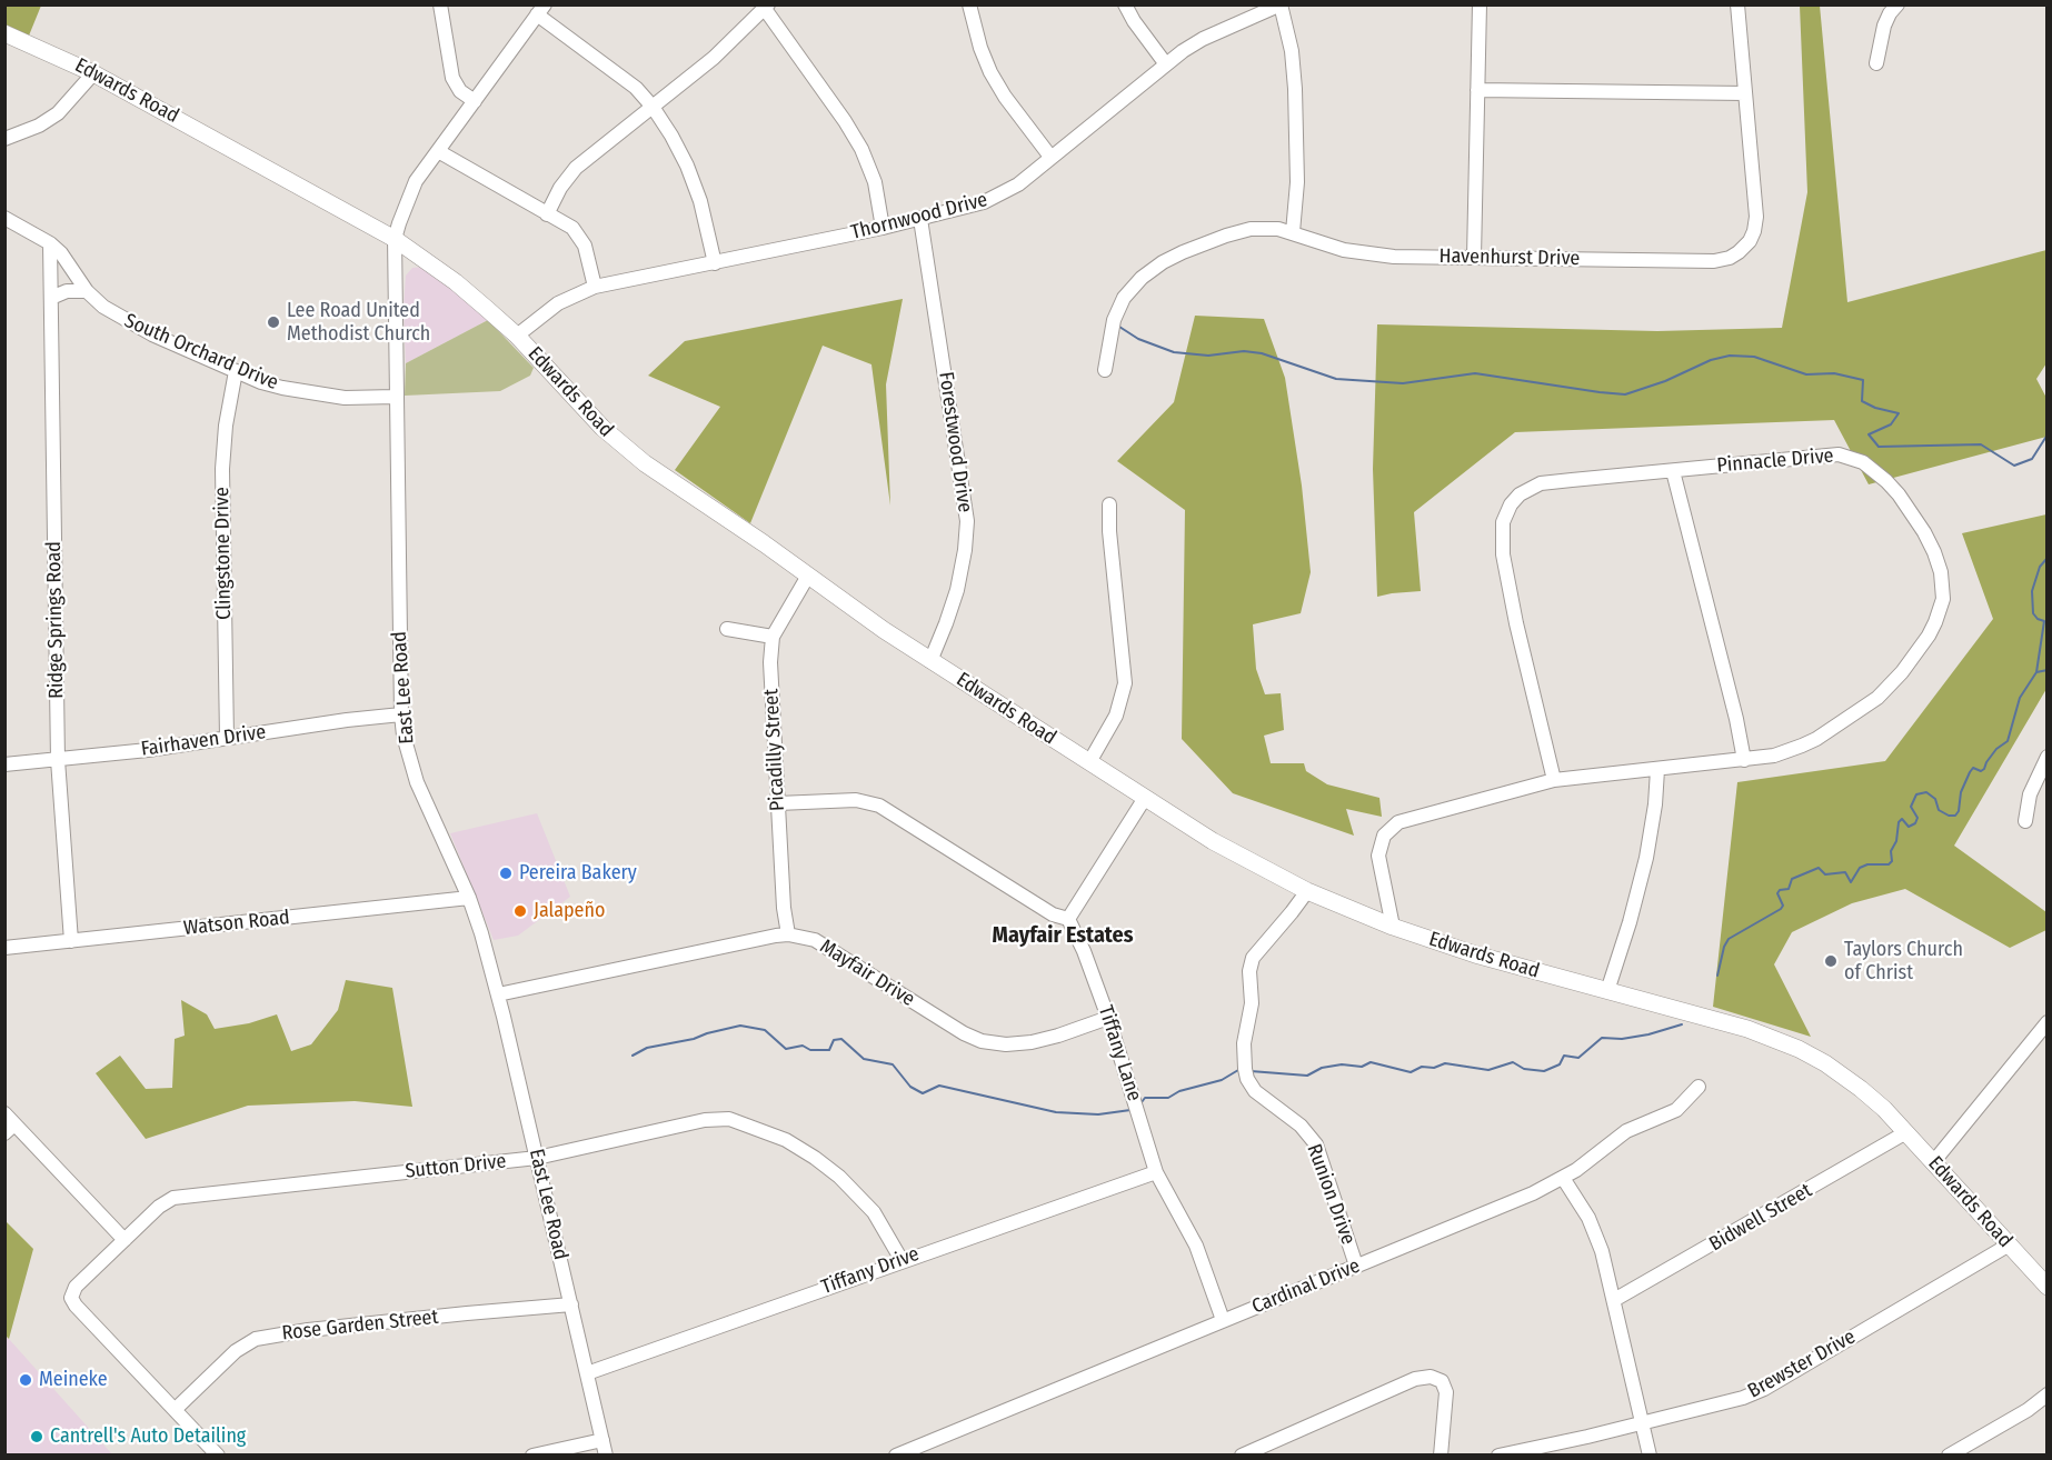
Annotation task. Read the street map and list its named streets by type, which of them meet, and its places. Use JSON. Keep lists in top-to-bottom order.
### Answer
{
  "streets": {
    "main road": ["Edwards Road"],
    "street": [
      "Thornwood Drive",
      "Havenhurst Drive",
      "South Orchard Drive",
      "Forestwood Drive",
      "Pinnacle Drive",
      "Clingstone Drive",
      "Ridge Springs Road",
      "East Lee Road",
      "Fairhaven Drive",
      "Picadilly Street",
      "Watson Road",
      "Mayfair Drive",
      "Tiffany Lane",
      "Sutton Drive",
      "Runion Drive",
      "Bidwell Street",
      "Tiffany Drive",
      "Cardinal Drive",
      "Rose Garden Street",
      "Brewster Drive"
    ]
  },
  "crossings": [
    ["Edwards Road", "Thornwood Drive"],
    ["Edwards Road", "Forestwood Drive"],
    ["Edwards Road", "Pinnacle Drive"],
    ["Edwards Road", "East Lee Road"],
    ["Edwards Road", "Picadilly Street"],
    ["Edwards Road", "Runion Drive"],
    ["Edwards Road", "Bidwell Street"],
    ["Edwards Road", "Brewster Drive"],
    ["Thornwood Drive", "Forestwood Drive"],
    ["South Orchard Drive", "Clingstone Drive"],
    ["South Orchard Drive", "Ridge Springs Road"],
    ["South Orchard Drive", "East Lee Road"],
    ["Clingstone Drive", "Fairhaven Drive"],
    ["Ridge Springs Road", "Fairhaven Drive"],
    ["Ridge Springs Road", "Watson Road"],
    ["East Lee Road", "Fairhaven Drive"],
    ["East Lee Road", "Watson Road"],
    ["East Lee Road", "Mayfair Drive"],
    ["East Lee Road", "Sutton Drive"],
    ["East Lee Road", "Tiffany Drive"],
    ["East Lee Road", "Rose Garden Street"],
    ["Picadilly Street", "Mayfair Drive"],
    ["Mayfair Drive", "Tiffany Lane"],
    ["Tiffany Lane", "Tiffany Drive"],
    ["Tiffany Lane", "Cardinal Drive"],
    ["Sutton Drive", "Tiffany Drive"],
    ["Sutton Drive", "Rose Garden Street"],
    ["Runion Drive", "Cardinal Drive"]
  ],
  "districts": ["Mayfair Estates"],
  "places": [
    "Lee Road United Methodist Church",
    "Pereira Bakery",
    "Jalapeño",
    "Taylors Church of Christ",
    "Meineke",
    "Cantrell's Auto Detailing"
  ]
}
